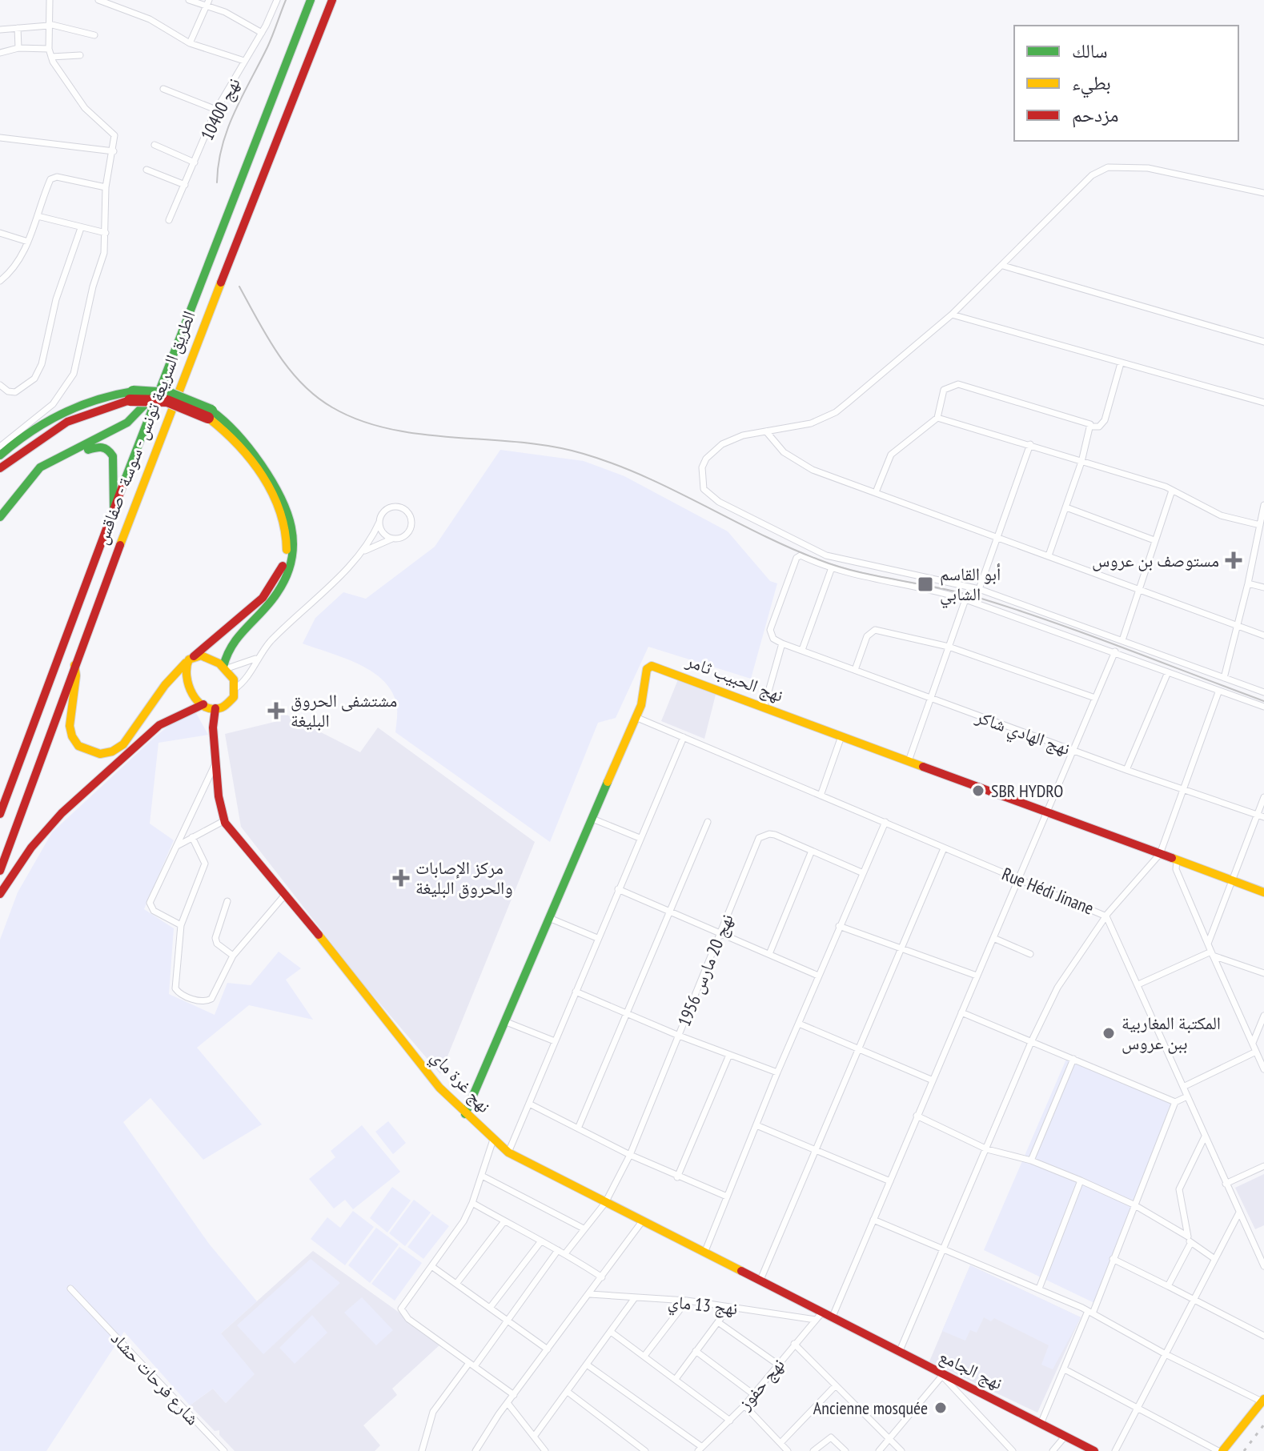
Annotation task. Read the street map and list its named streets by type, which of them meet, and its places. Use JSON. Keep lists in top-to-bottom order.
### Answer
{
  "streets": {
    "main road": [
      "الطريق السريعة تونس - سوسة - صفاقس",
      "نهج الحبيب ثامر",
      "نهج غرة ماي",
      "نهج الجامع"
    ],
    "street": [
      "نهج 10400",
      "نهج الهادي شاكر",
      "Rue Hédi Jinane",
      "نهج 20 مارس 1956",
      "نهج 13 ماي",
      "شارع فرحات حشاد",
      "نهج حفوز"
    ]
  },
  "crossings": [
    ["نهج الحبيب ثامر", "Rue Hédi Jinane"],
    ["نهج الحبيب ثامر", "نهج غرة ماي"],
    ["نهج الحبيب ثامر", "نهج حفوز"],
    ["نهج الهادي شاكر", "نهج حفوز"],
    ["Rue Hédi Jinane", "نهج حفوز"],
    ["نهج 20 مارس 1956", "نهج غرة ماي"],
    ["نهج غرة ماي", "نهج 13 ماي"],
    ["نهج غرة ماي", "نهج الجامع"],
    ["نهج غرة ماي", "نهج حفوز"],
    ["نهج 13 ماي", "نهج الجامع"],
    ["نهج 13 ماي", "نهج حفوز"],
    ["نهج الجامع", "نهج حفوز"]
  ],
  "places": {
    "health": ["مستوصف بن عروس", "مشتشفى الحروق البليغة", "مركز الإصابات والحروق البليغة"],
    "transit": ["أبو القاسم الشابي"],
    "other": ["SBR HYDRO", "المكتبة المغاربية ببن عروس", "Ancienne mosquée"]
  },
  "legend": ["سالك", "بطيء", "مزدحم"]
}
